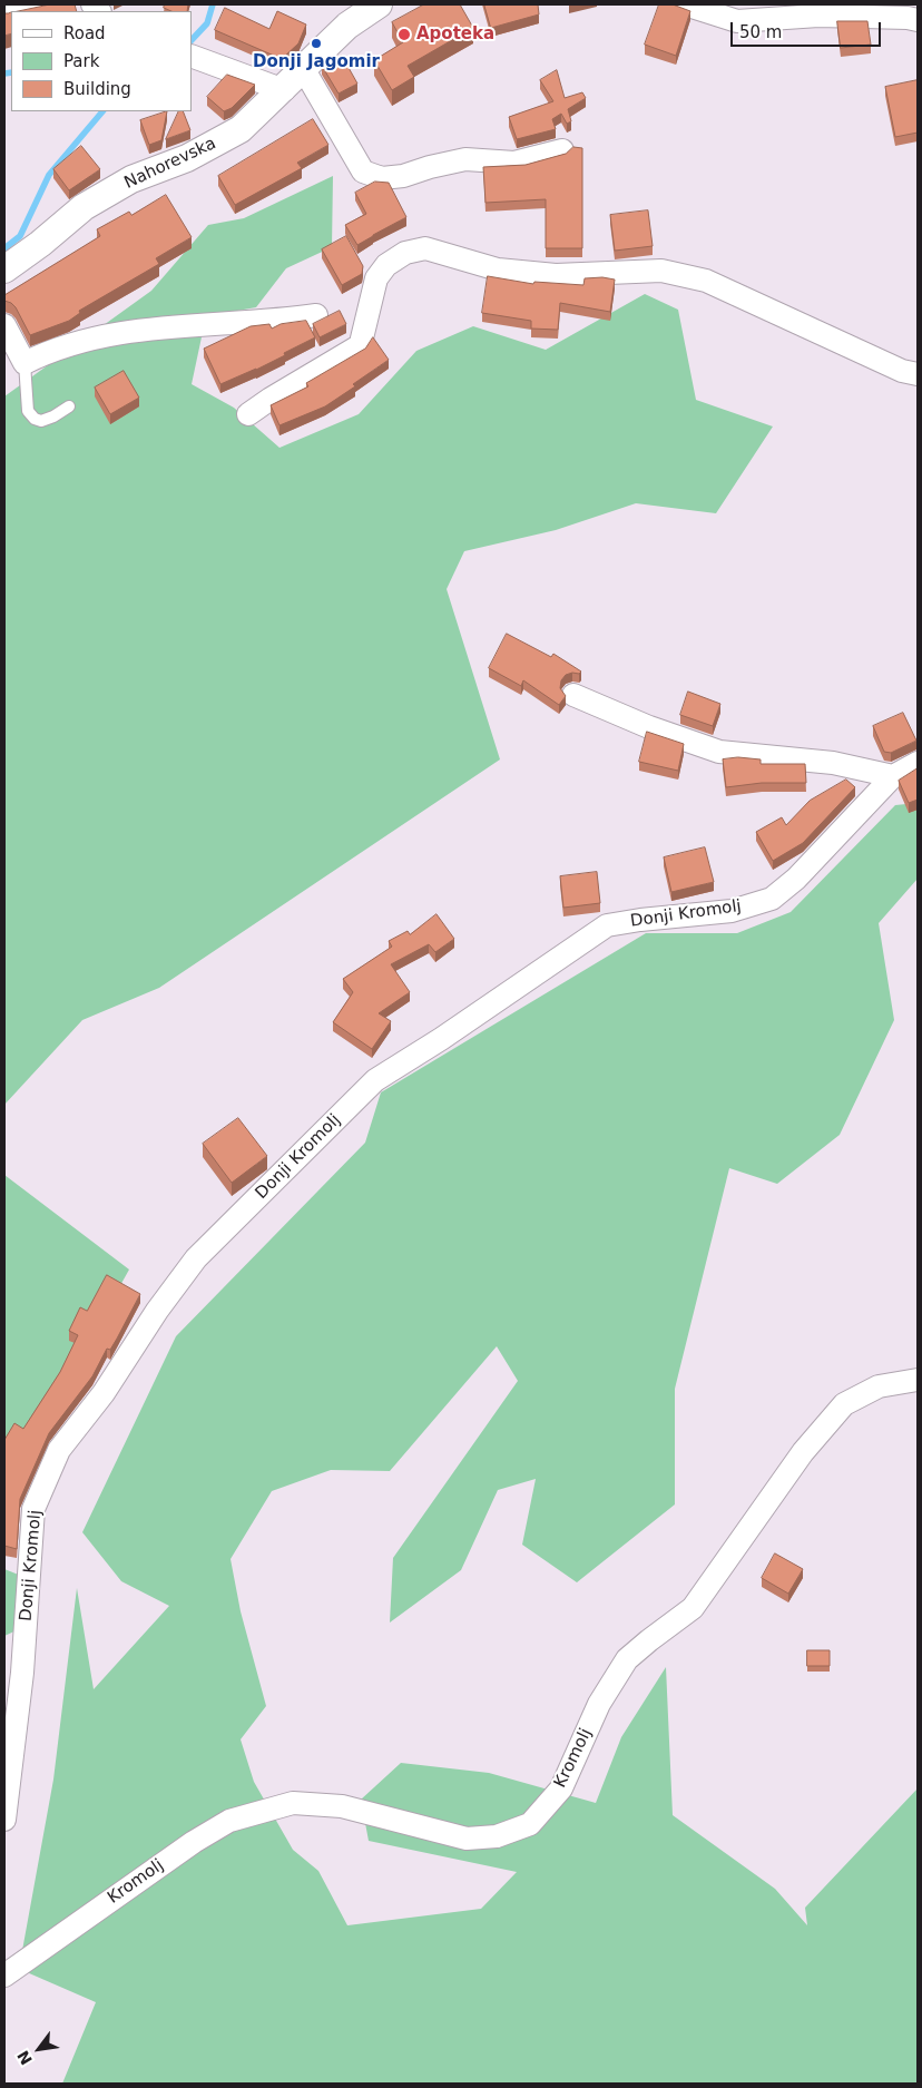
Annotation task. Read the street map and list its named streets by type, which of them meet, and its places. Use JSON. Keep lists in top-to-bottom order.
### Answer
{
  "streets": {
    "street": ["Nahorevska", "Donji Kromolj", "Kromolj"]
  },
  "places": ["Apoteka", "Donji Jagomir"],
  "legend": ["Road", "Park", "Building"],
  "scale_bar": "50 m",
  "north": "bottom left"
}
